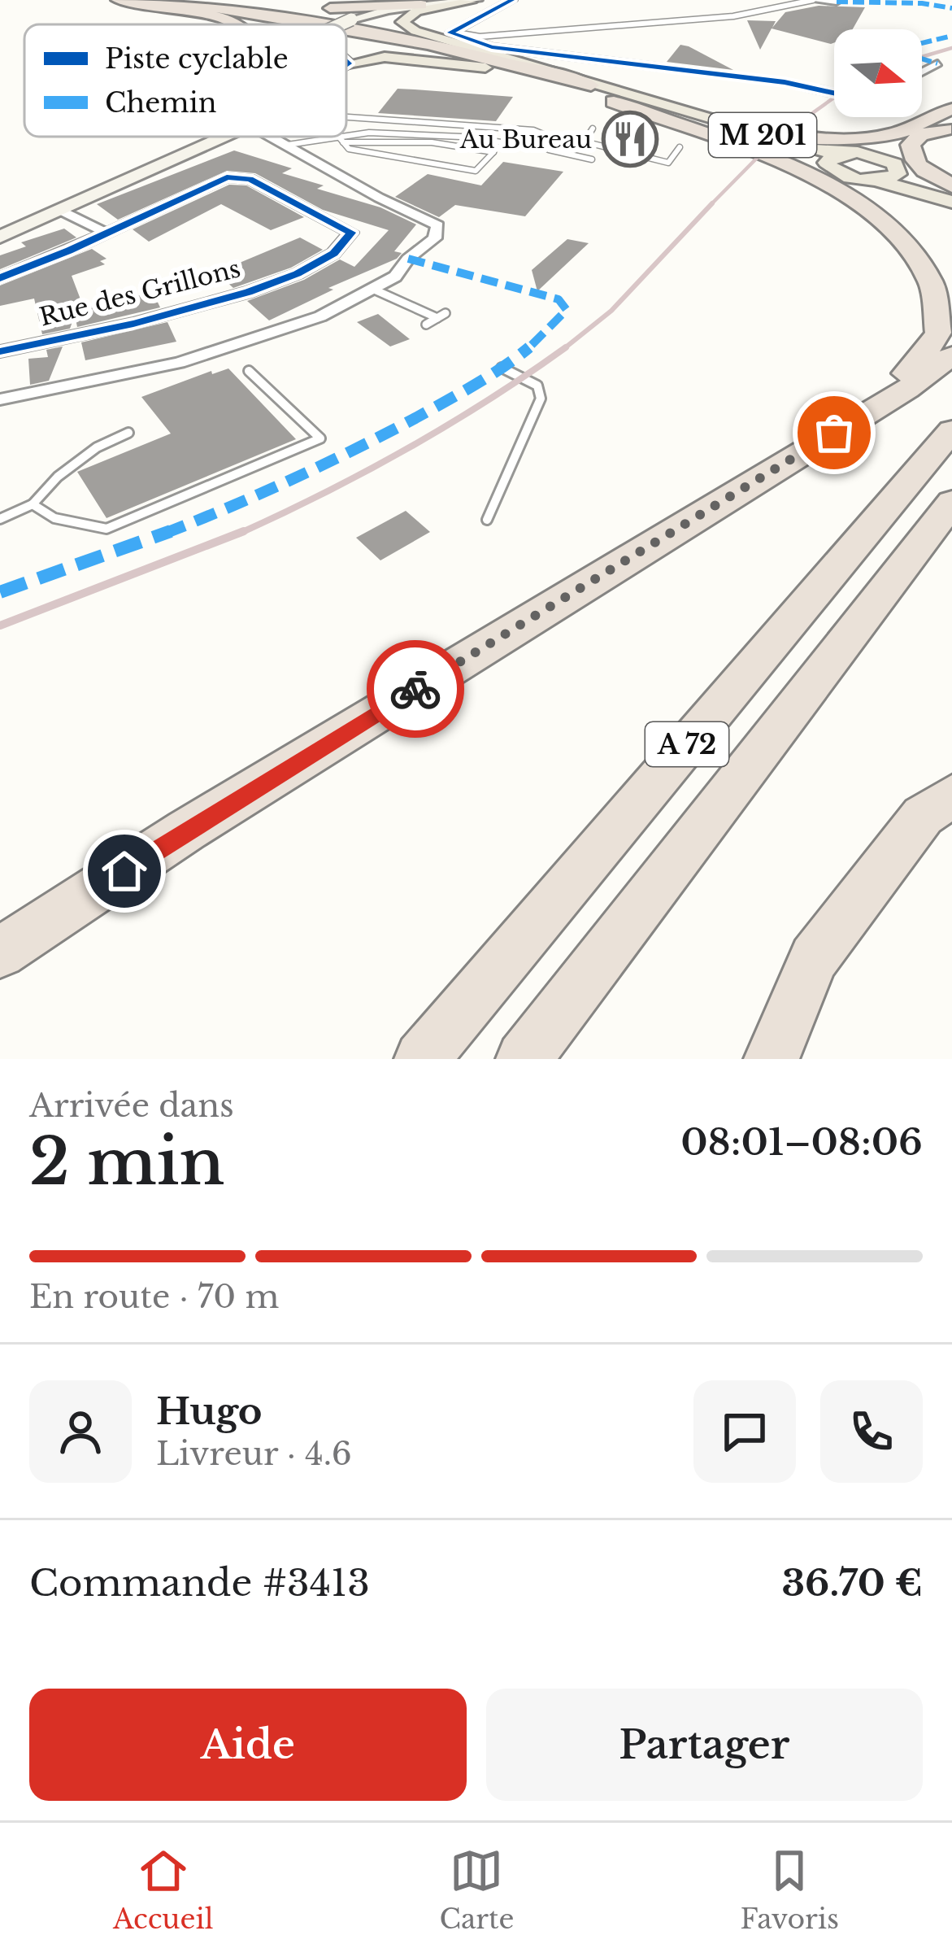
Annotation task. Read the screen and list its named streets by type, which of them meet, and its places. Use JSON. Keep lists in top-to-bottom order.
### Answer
{
  "streets": {
    "highway": ["M 201", "A 72"],
    "street": ["Rue des Grillons"]
  },
  "places": {
    "restaurant": ["Au Bureau"]
  },
  "legend": ["Piste cyclable", "Chemin"],
  "north": "right",
  "page": {
    "heading": ["2 min", "Arrivée dans", "08:01–08:06"],
    "panel": [
      "Hugo",
      "Livreur · 4.6",
      "Commande #3413",
      "36.70 €"
    ],
    "bar": "En route · 70 m",
    "buttons": ["Aide", "Partager"],
    "tabs": ["Accueil", "Carte", "Favoris"]
  }
}
